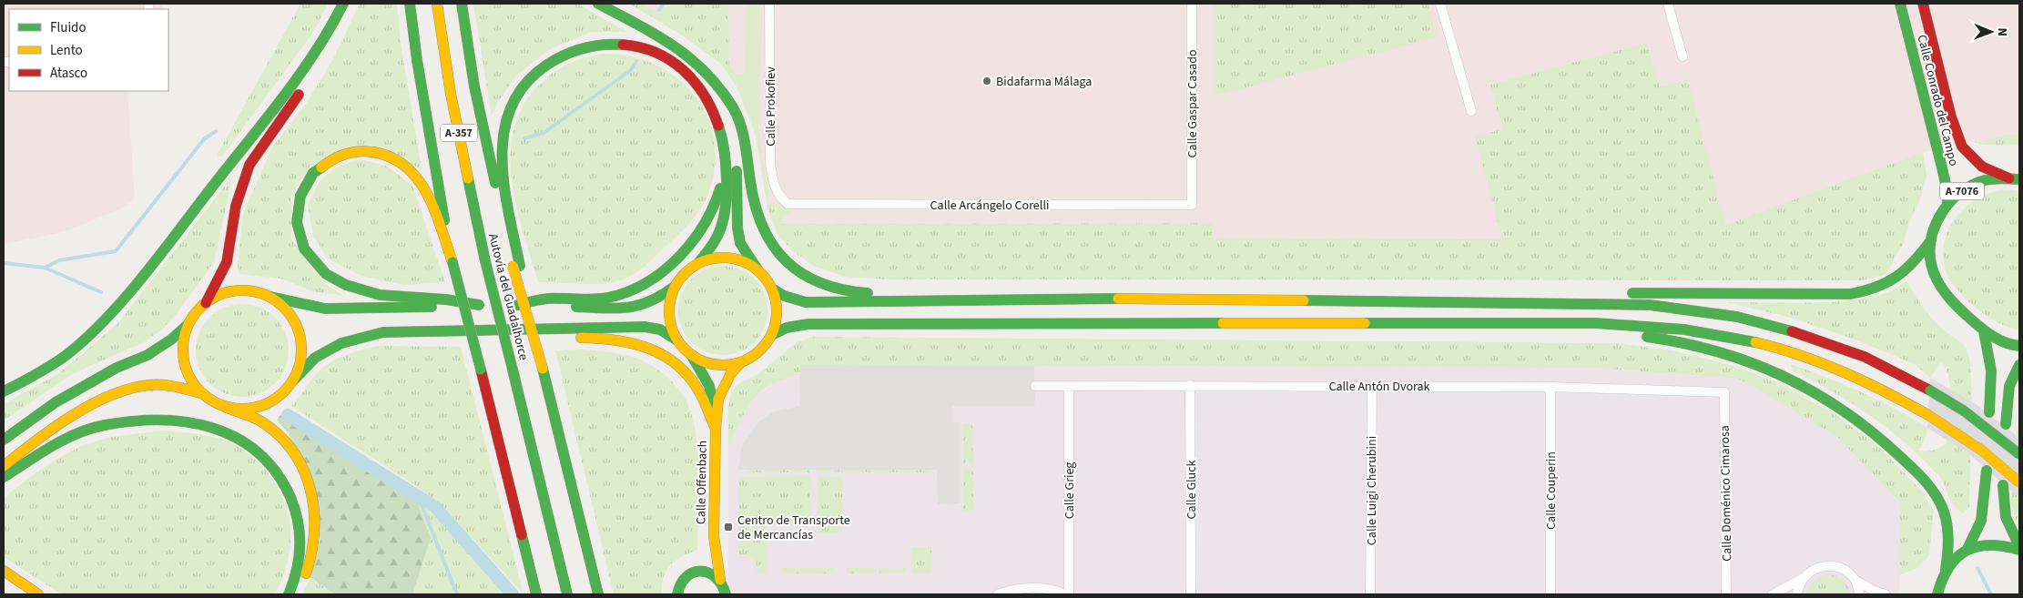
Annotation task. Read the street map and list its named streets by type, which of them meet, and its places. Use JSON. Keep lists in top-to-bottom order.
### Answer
{
  "streets": {
    "main road": [
      "Calle Conrado del Campo",
      "A-357",
      "A-7076",
      "Autovía del Guadalhorce",
      "Calle Offenbach"
    ],
    "street": [
      "Calle Gaspar Casado",
      "Calle Prokofiev",
      "Calle Arcángelo Corelli",
      "Calle Antón Dvorak",
      "Calle Gluck",
      "Calle Grieg",
      "Calle Luigi Cherubini",
      "Calle Couperin",
      "Calle Doménico Cimarosa"
    ]
  },
  "crossings": [
    ["Calle Conrado del Campo", "A-7076"],
    ["Calle Gaspar Casado", "Calle Arcángelo Corelli"],
    ["Calle Prokofiev", "Calle Arcángelo Corelli"],
    ["Calle Antón Dvorak", "Calle Gluck"],
    ["Calle Antón Dvorak", "Calle Grieg"],
    ["Calle Antón Dvorak", "Calle Luigi Cherubini"],
    ["Calle Antón Dvorak", "Calle Couperin"],
    ["Calle Antón Dvorak", "Calle Doménico Cimarosa"]
  ],
  "places": {
    "other": ["Bidafarma Málaga"],
    "transit": ["Centro de Transporte de Mercancías"]
  },
  "legend": ["Fluido", "Lento", "Atasco"],
  "north": "right"
}
